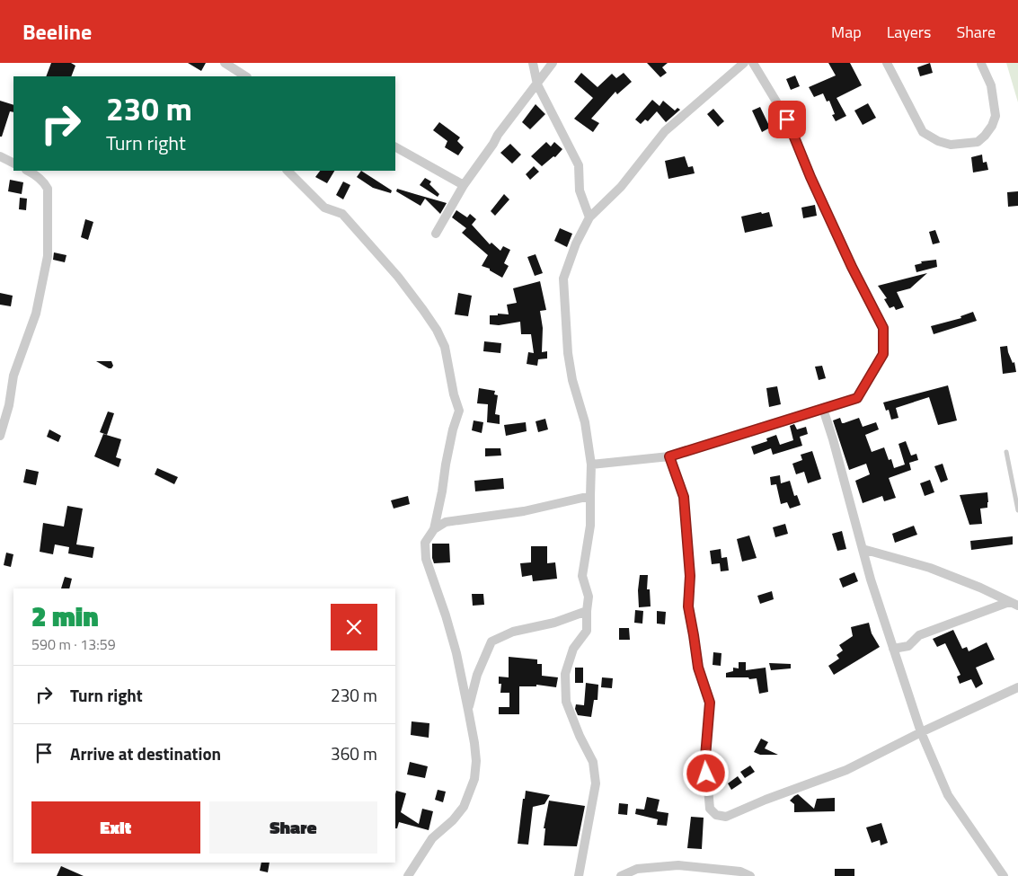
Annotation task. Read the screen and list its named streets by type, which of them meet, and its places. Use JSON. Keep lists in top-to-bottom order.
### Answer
{
  "page": {
    "header": "Beeline",
    "nav": ["Map", "Layers", "Share"],
    "turn": ["230 m", "Turn right"],
    "heading": ["2 min", "590 m · 13:59"],
    "list": [
      {
        "name": "Turn right",
        "value": "230 m"
      },
      {
        "name": "Arrive at destination",
        "value": "360 m"
      }
    ],
    "buttons": ["Exit", "Share"]
  }
}
